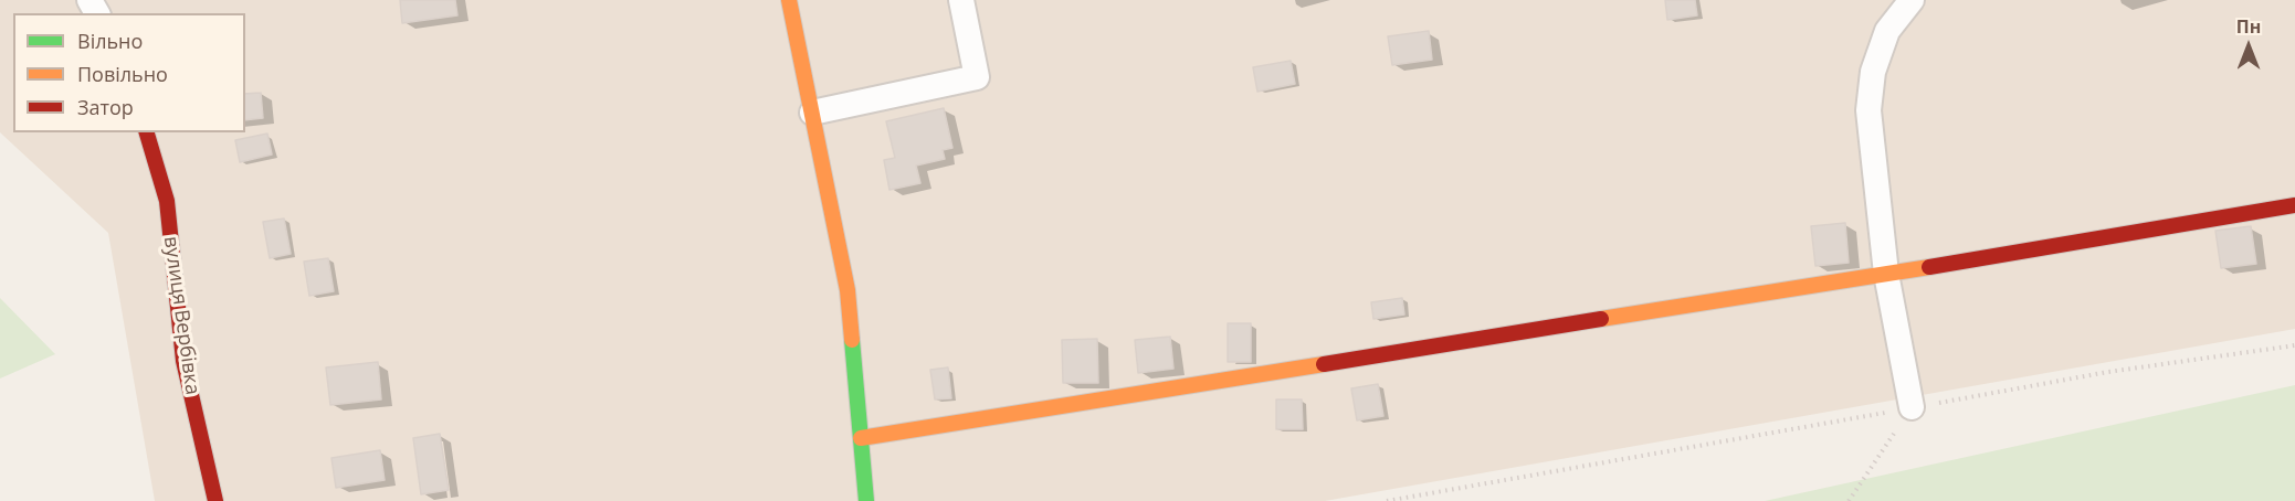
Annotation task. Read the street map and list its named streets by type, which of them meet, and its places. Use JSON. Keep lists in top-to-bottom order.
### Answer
{
  "streets": {
    "street": ["вулиця Вербівка"]
  },
  "legend": ["Вільно", "Повільно", "Затор"],
  "north": "top"
}
